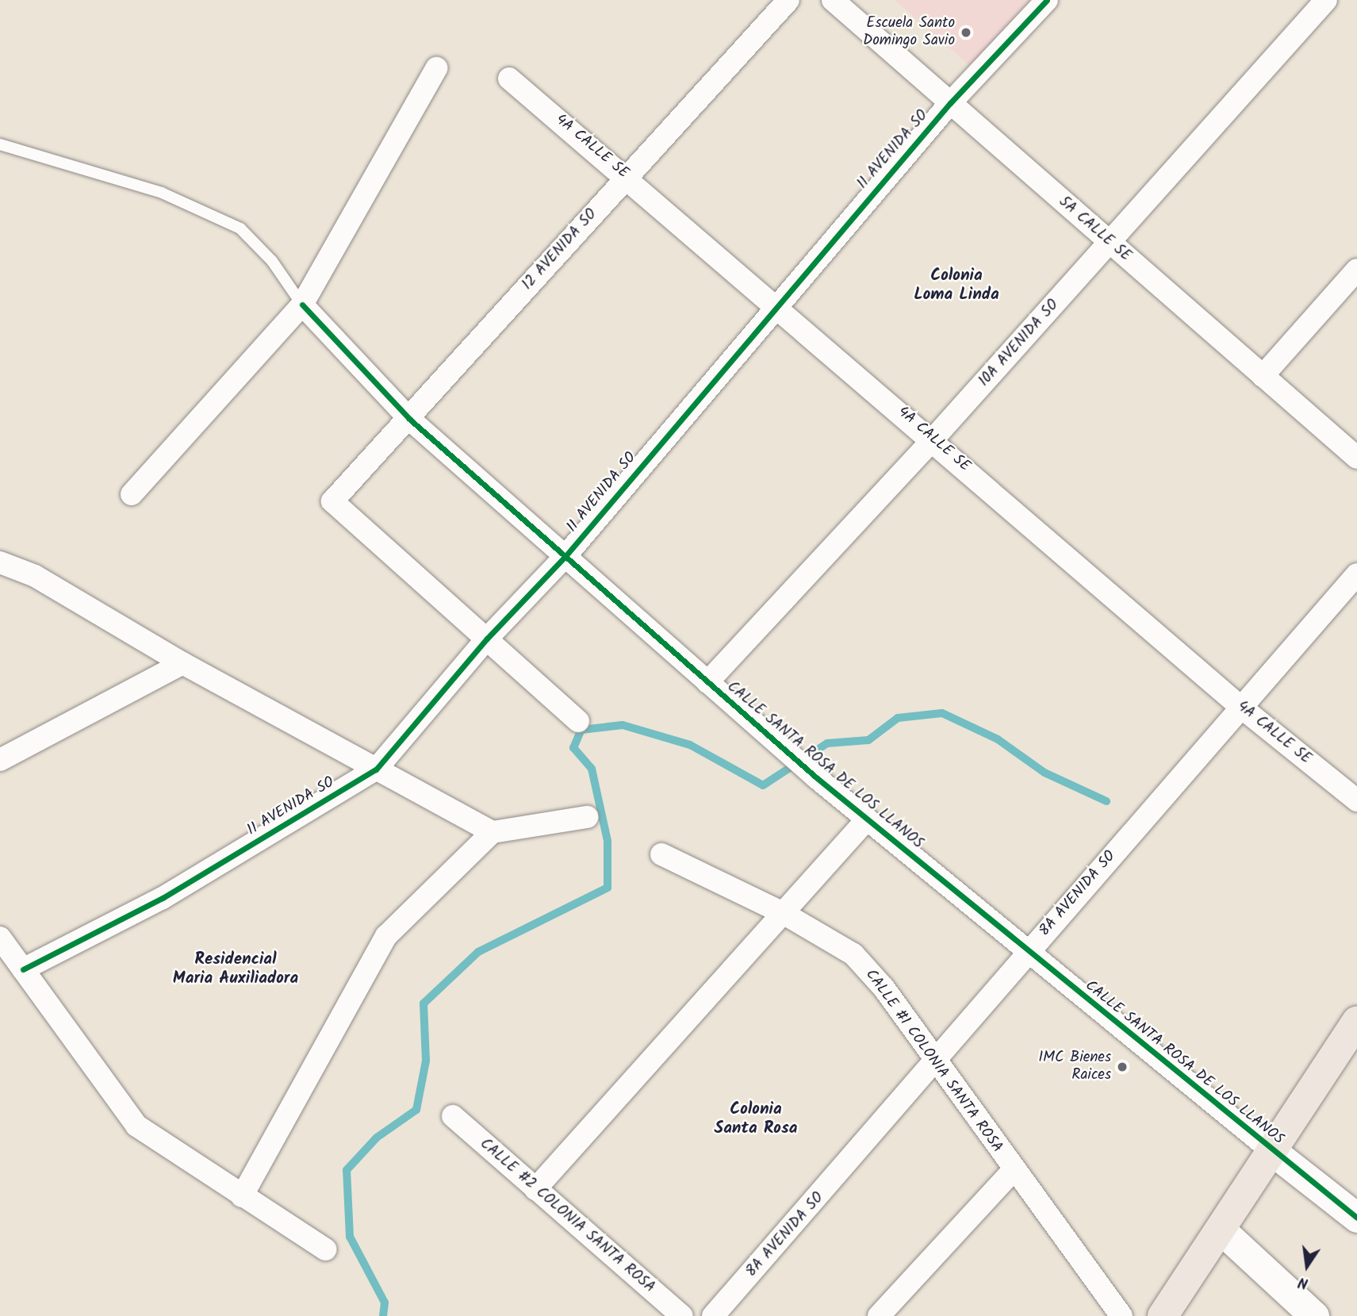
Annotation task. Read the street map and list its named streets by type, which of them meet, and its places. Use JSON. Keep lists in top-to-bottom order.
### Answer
{
  "streets": {
    "street": [
      "4A CALLE SE",
      "11 AVENIDA SO",
      "5A CALLE SE",
      "12 AVENIDA SO",
      "10A AVENIDA SO",
      "CALLE SANTA ROSA DE LOS LLANOS",
      "8A AVENIDA SO",
      "CALLE #1 COLONIA SANTA ROSA",
      "CALLE #2 COLONIA SANTA ROSA"
    ]
  },
  "crossings": [
    ["4A CALLE SE", "11 AVENIDA SO"],
    ["4A CALLE SE", "12 AVENIDA SO"],
    ["4A CALLE SE", "10A AVENIDA SO"],
    ["4A CALLE SE", "8A AVENIDA SO"],
    ["11 AVENIDA SO", "5A CALLE SE"],
    ["11 AVENIDA SO", "12 AVENIDA SO"],
    ["11 AVENIDA SO", "CALLE SANTA ROSA DE LOS LLANOS"],
    ["5A CALLE SE", "10A AVENIDA SO"],
    ["12 AVENIDA SO", "CALLE SANTA ROSA DE LOS LLANOS"],
    ["10A AVENIDA SO", "CALLE SANTA ROSA DE LOS LLANOS"],
    ["CALLE SANTA ROSA DE LOS LLANOS", "8A AVENIDA SO"],
    ["8A AVENIDA SO", "CALLE #1 COLONIA SANTA ROSA"]
  ],
  "districts": ["Colonia Loma Linda", "Residencial Maria Auxiliadora", "Colonia Santa Rosa"],
  "places": ["Escuela Santo Domingo Savio", "IMC Bienes Raices"],
  "north": "bottom"
}
